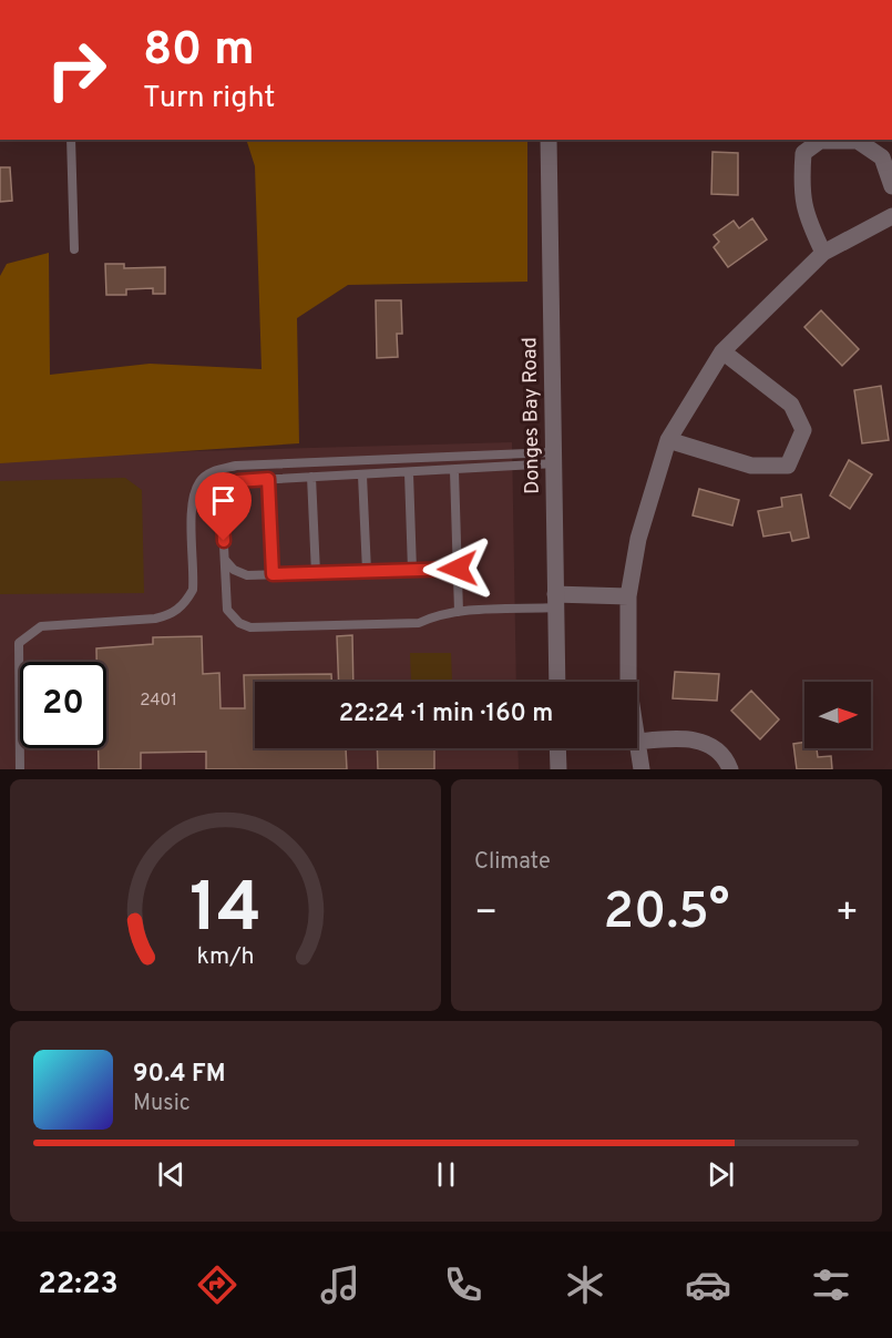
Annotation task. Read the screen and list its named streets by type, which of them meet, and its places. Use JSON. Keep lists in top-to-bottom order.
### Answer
{
  "streets": {
    "street": ["Donges Bay Road"]
  },
  "house_numbers": ["2401"],
  "north": "right",
  "page": {
    "turn": ["80 m", "Turn right"],
    "limit": "20",
    "trip": "22:24 · 1 min · 160 m",
    "tile": "Climate",
    "heat": ["−", "20.5°", "+"],
    "song": ["90.4 FM", "Music"],
    "tabs": "22:23",
    "gauge": ["14", "km/h"]
  }
}
